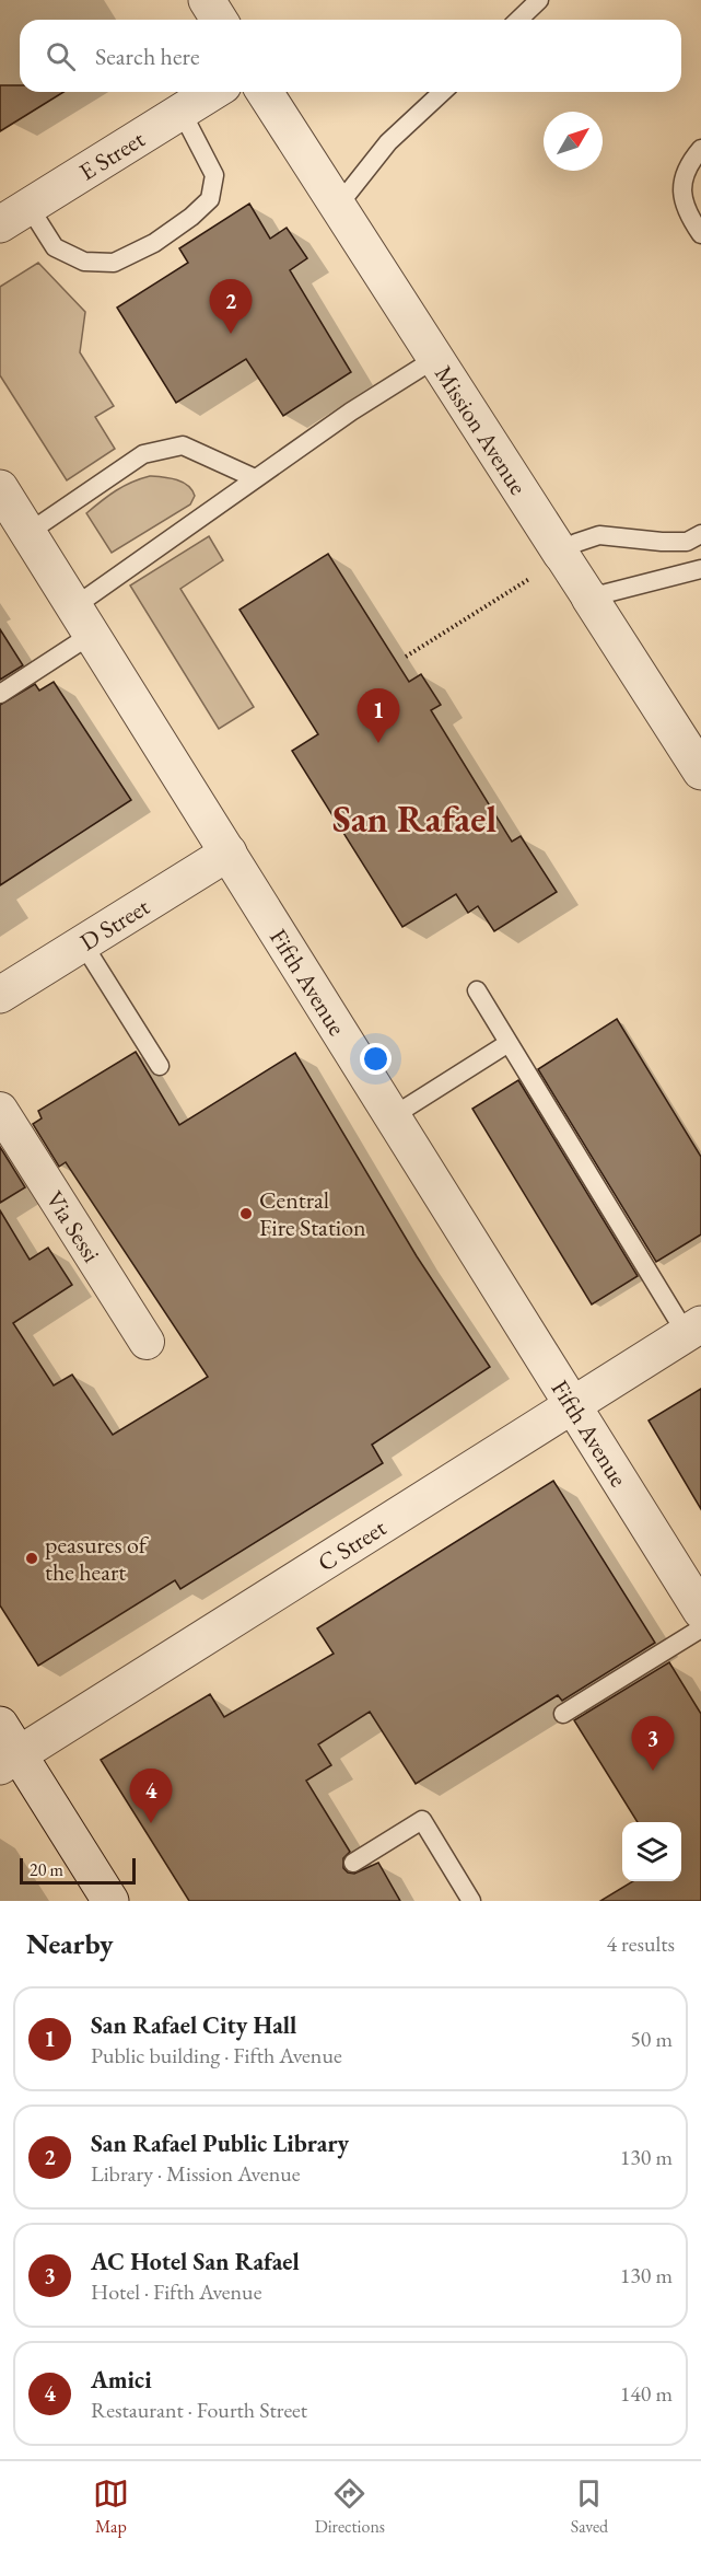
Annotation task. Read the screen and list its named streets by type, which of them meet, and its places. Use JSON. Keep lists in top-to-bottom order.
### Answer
{
  "streets": {
    "street": [
      "E Street",
      "Mission Avenue",
      "D Street",
      "Fifth Avenue",
      "Via Sessi",
      "C Street"
    ]
  },
  "crossings": [
    ["D Street", "Fifth Avenue"],
    ["Fifth Avenue", "C Street"]
  ],
  "districts": ["San Rafael"],
  "places": ["Central Fire Station", "peasures of the heart"],
  "scale_bar": "20 m",
  "north": "top right",
  "page": {
    "search": "Search here",
    "pins": [
      "2",
      "1",
      "3",
      "4"
    ],
    "scale": "20 m",
    "heading": ["Nearby", "4 results"],
    "list": [
      {
        "mark": "1",
        "name": "San Rafael City Hall",
        "note": "Public building · Fifth Avenue",
        "value": "50 m"
      },
      {
        "mark": "2",
        "name": "San Rafael Public Library",
        "note": "Library · Mission Avenue",
        "value": "130 m"
      },
      {
        "mark": "3",
        "name": "AC Hotel San Rafael",
        "note": "Hotel · Fifth Avenue",
        "value": "130 m"
      },
      {
        "mark": "4",
        "name": "Amici",
        "note": "Restaurant · Fourth Street",
        "value": "140 m"
      }
    ],
    "nav": ["Map", "Directions", "Saved"]
  }
}
